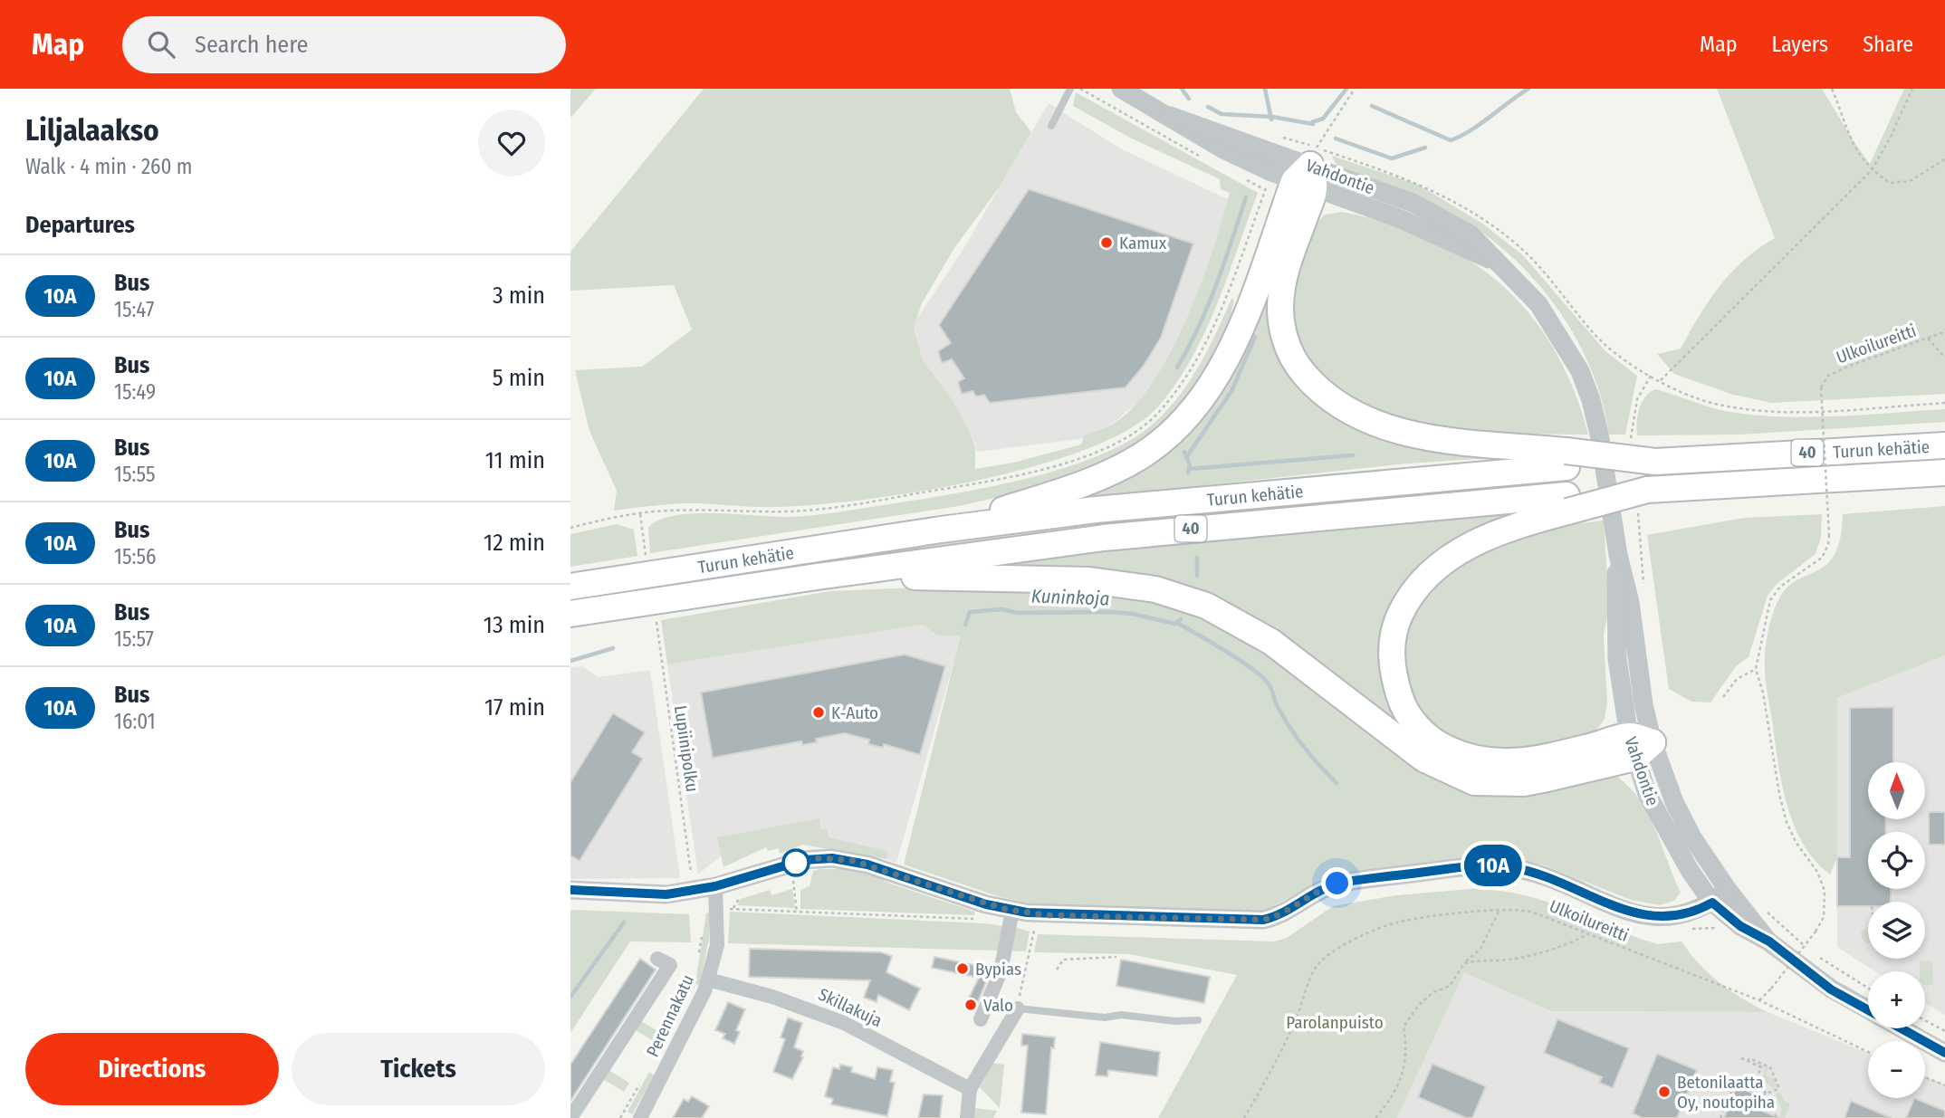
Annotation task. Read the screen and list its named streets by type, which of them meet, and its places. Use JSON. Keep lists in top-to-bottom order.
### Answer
{
  "streets": {
    "highway": ["Turun kehätie", "40"],
    "street": ["Vahdontie", "Skillakuja", "Perennakatu"],
    "path": ["Ulkoilureitti", "Lupiinipolku"]
  },
  "crossings": [
    ["Skillakuja", "Perennakatu"]
  ],
  "water": ["Kuninkoja"],
  "parks": ["Parolanpuisto"],
  "places": [
    "Kamux",
    "K-Auto",
    "Bypias",
    "Valo",
    "Betonilaatta Oy, noutopiha"
  ],
  "lines": ["bus line 10A"],
  "north": "top",
  "page": {
    "header": "Map",
    "search": "Search here",
    "nav": ["Map", "Layers", "Share"],
    "heading": [
      ["Liljalaakso", "Walk · 4 min · 260 m"],
      "Departures"
    ],
    "on_map": "10A",
    "list": [
      {
        "mark": "10A",
        "name": "Bus",
        "note": "15:47",
        "value": "3 min"
      },
      {
        "mark": "10A",
        "name": "Bus",
        "note": "15:49",
        "value": "5 min"
      },
      {
        "mark": "10A",
        "name": "Bus",
        "note": "15:55",
        "value": "11 min"
      },
      {
        "mark": "10A",
        "name": "Bus",
        "note": "15:56",
        "value": "12 min"
      },
      {
        "mark": "10A",
        "name": "Bus",
        "note": "15:57",
        "value": "13 min"
      },
      {
        "mark": "10A",
        "name": "Bus",
        "note": "16:01",
        "value": "17 min"
      }
    ],
    "map_buttons": ["+", "−"],
    "buttons": ["Directions", "Tickets"]
  }
}
